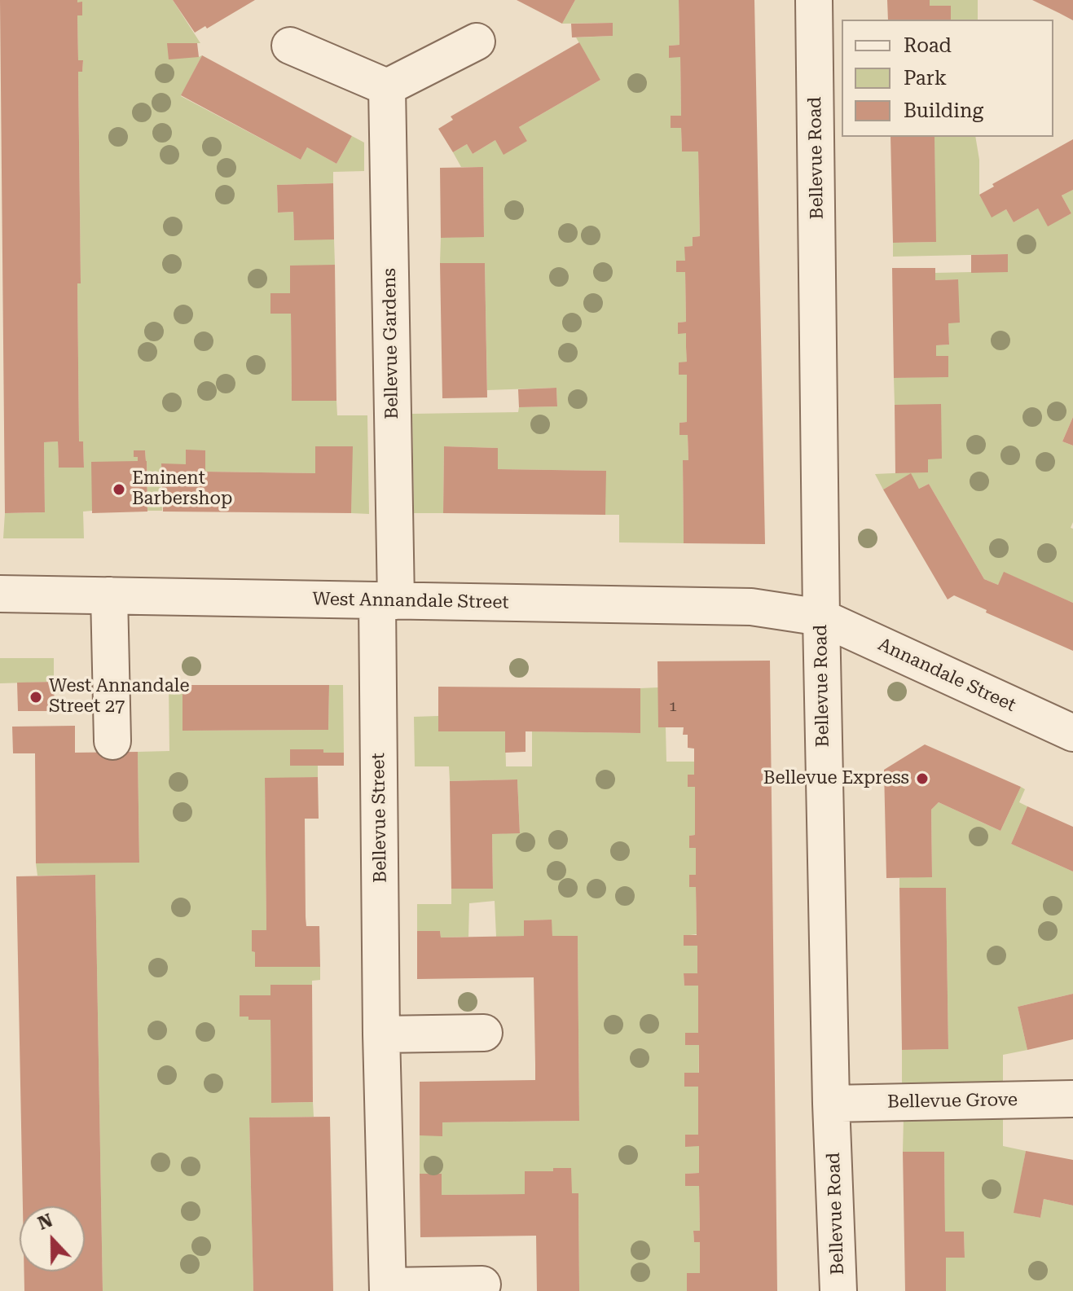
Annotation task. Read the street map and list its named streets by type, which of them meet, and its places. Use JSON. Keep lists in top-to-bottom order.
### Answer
{
  "streets": {
    "street": [
      "Bellevue Road",
      "Bellevue Gardens",
      "West Annandale Street",
      "Annandale Street",
      "Bellevue Street",
      "Bellevue Grove"
    ]
  },
  "crossings": [
    ["Bellevue Road", "West Annandale Street"],
    ["Bellevue Road", "Annandale Street"],
    ["Bellevue Road", "Bellevue Grove"],
    ["Bellevue Gardens", "West Annandale Street"],
    ["Bellevue Gardens", "Bellevue Street"],
    ["West Annandale Street", "Annandale Street"],
    ["West Annandale Street", "Bellevue Street"]
  ],
  "places": ["Eminent Barbershop", "West Annandale Street 27", "Bellevue Express"],
  "house_numbers": ["1"],
  "legend": ["Road", "Park", "Building"],
  "north": "top"
}
